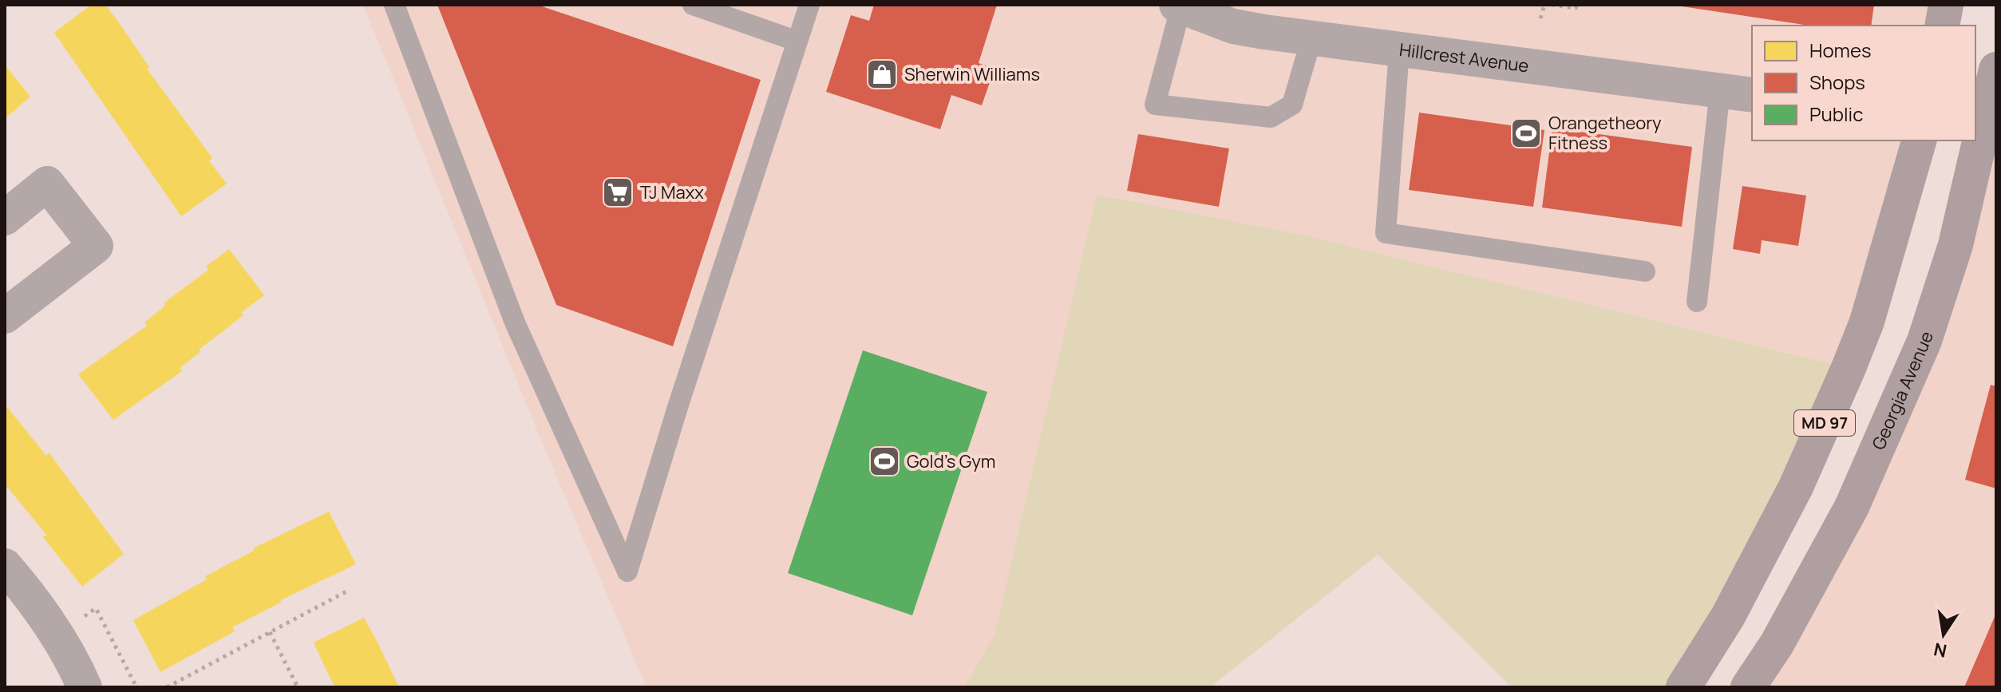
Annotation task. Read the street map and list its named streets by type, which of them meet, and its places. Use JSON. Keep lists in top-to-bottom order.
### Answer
{
  "streets": {
    "main road": ["Georgia Avenue", "MD 97"],
    "street": ["Hillcrest Avenue"]
  },
  "places": {
    "shop": ["Sherwin Williams"],
    "sports": ["Orangetheory Fitness", "Gold's Gym"],
    "supermarket": ["TJ Maxx"]
  },
  "legend": ["Homes", "Shops", "Public"],
  "north": "bottom"
}
